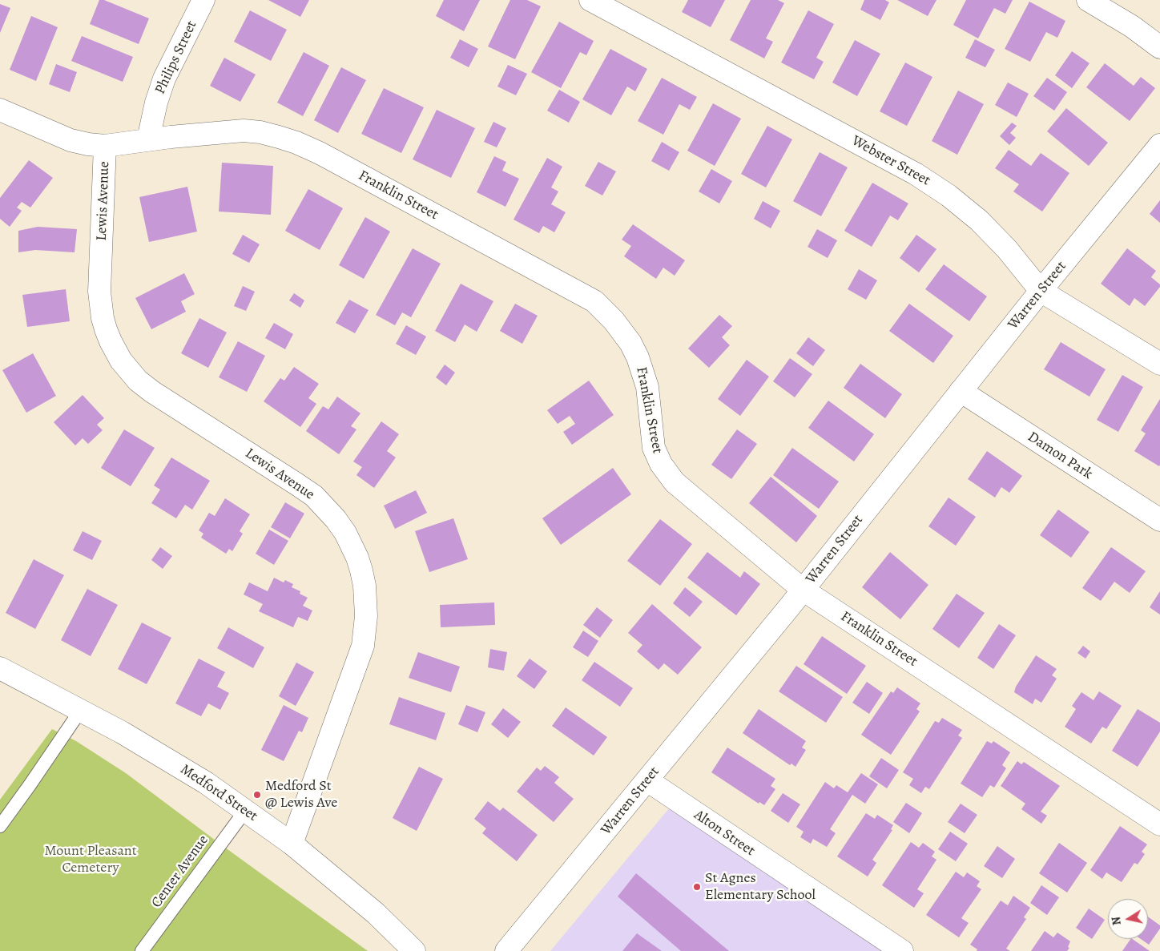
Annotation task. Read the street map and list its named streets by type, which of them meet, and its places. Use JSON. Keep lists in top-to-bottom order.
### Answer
{
  "streets": {
    "street": [
      "Philips Street",
      "Webster Street",
      "Franklin Street",
      "Lewis Avenue",
      "Warren Street",
      "Damon Park",
      "Medford Street",
      "Alton Street"
    ],
    "lane": ["Center Avenue"]
  },
  "crossings": [
    ["Philips Street", "Franklin Street"],
    ["Webster Street", "Warren Street"],
    ["Franklin Street", "Lewis Avenue"],
    ["Franklin Street", "Warren Street"],
    ["Lewis Avenue", "Medford Street"],
    ["Warren Street", "Damon Park"],
    ["Warren Street", "Alton Street"],
    ["Medford Street", "Center Avenue"]
  ],
  "parks": ["Mount Pleasant Cemetery"],
  "places": ["Medford St @ Lewis Ave", "St Agnes Elementary School"],
  "north": "left"
}
